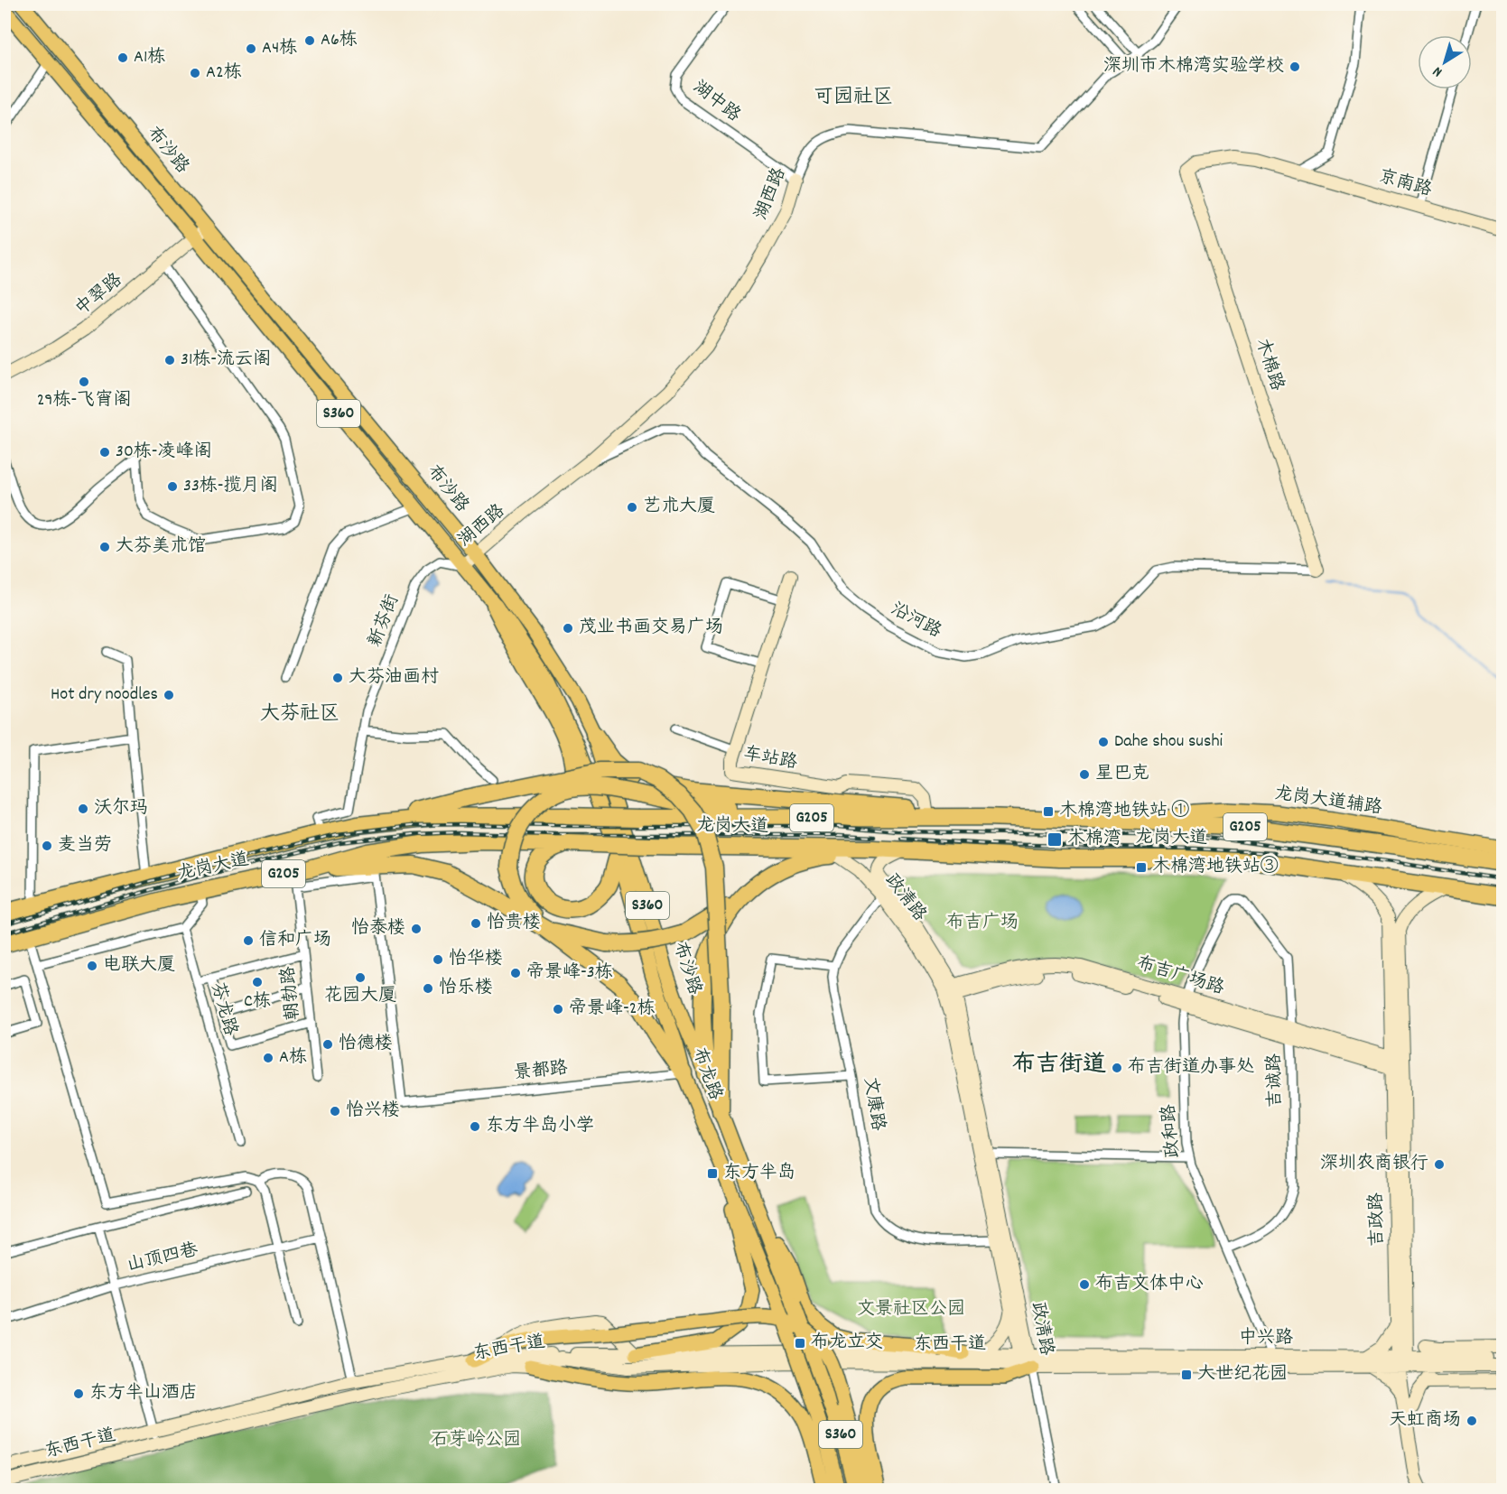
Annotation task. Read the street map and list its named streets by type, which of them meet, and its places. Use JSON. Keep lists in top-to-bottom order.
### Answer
{
  "streets": {
    "highway": ["G205", "龙岗大道"],
    "main road": [
      "布沙路",
      "京南路",
      "湖西路",
      "中翠路",
      "木棉路",
      "S360",
      "车站路",
      "龙岗大道辅路",
      "政清路",
      "布吉广场路",
      "布龙路",
      "吉政路",
      "中兴路",
      "东西干道"
    ],
    "street": [
      "湖中路",
      "新芬街",
      "沿河路",
      "朝勃路",
      "芬龙路",
      "景都路",
      "吉诚路",
      "文康路",
      "政和路",
      "山顶四巷"
    ]
  },
  "crossings": [
    ["湖中路", "湖西路"],
    ["布沙路", "湖西路"],
    ["布沙路", "中翠路"],
    ["布沙路", "新芬街"],
    ["布沙路", "布龙路"],
    ["京南路", "木棉路"],
    ["湖西路", "新芬街"],
    ["湖西路", "沿河路"],
    ["木棉路", "沿河路"],
    ["新芬街", "龙岗大道"],
    ["龙岗大道辅路", "龙岗大道"],
    ["龙岗大道", "政清路"],
    ["龙岗大道", "吉政路"],
    ["政清路", "布吉广场路"],
    ["政清路", "文康路"],
    ["政清路", "中兴路"],
    ["政清路", "东西干道"],
    ["布吉广场路", "吉诚路"],
    ["布吉广场路", "政和路"],
    ["布吉广场路", "吉政路"],
    ["朝勃路", "景都路"],
    ["景都路", "布龙路"],
    ["吉诚路", "政和路"],
    ["政和路", "中兴路"],
    ["吉政路", "中兴路"],
    ["中兴路", "东西干道"]
  ],
  "districts": ["可园社区", "大芬社区", "布吉街道"],
  "parks": ["布吉广场", "文景社区公园", "石芽岭公园"],
  "places": {
    "other": [
      "A6栋",
      "A4栋",
      "A1栋",
      "深圳市木棉湾实验学校",
      "A2栋",
      "31栋-流云阁",
      "29栋-飞宵阁",
      "30栋-凌峰阁",
      "33栋-揽月阁",
      "艺术大厦",
      "大芬美术馆",
      "茂业书画交易广场",
      "大芬油画村",
      "Hot dry noodles",
      "Dahe shou sushi",
      "星巴克",
      "沃尔玛",
      "麦当劳",
      "怡贵楼",
      "怡泰楼",
      "信和广场",
      "怡华楼",
      "电联大厦",
      "帝景峰-3栋",
      "花园大厦",
      "C栋",
      "怡乐楼",
      "帝景峰-2栋",
      "怡德楼",
      "A栋",
      "布吉街道办事处",
      "怡兴楼",
      "东方半岛小学",
      "深圳农商银行",
      "布吉文体中心",
      "东方半山酒店",
      "天虹商场"
    ],
    "transit": [
      "木棉湾地铁站 ①",
      "木棉湾",
      "木棉湾地铁站③",
      "东方半岛",
      "布龙立交",
      "大世纪花园"
    ]
  },
  "north": "bottom left"
}
